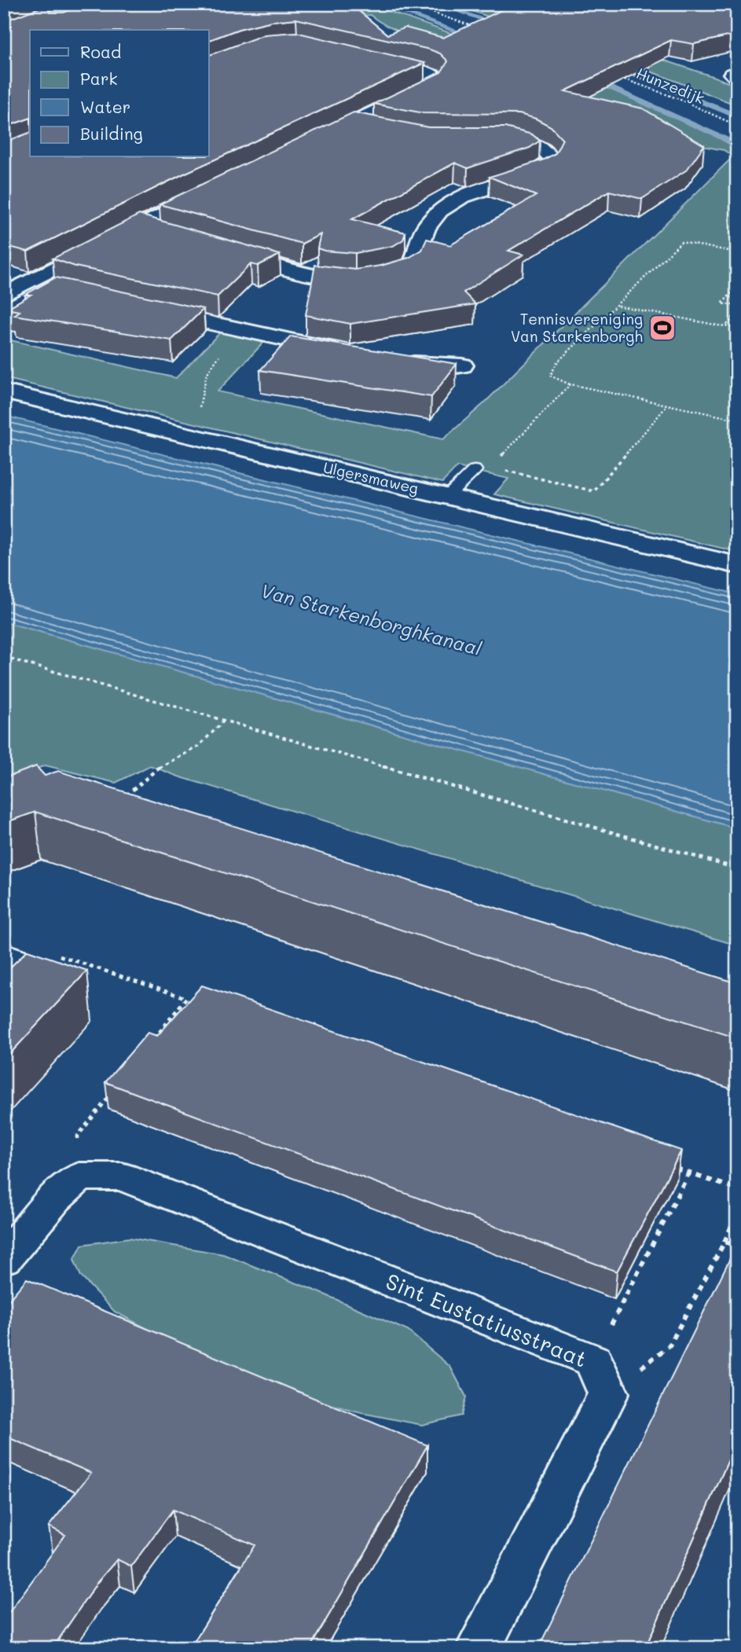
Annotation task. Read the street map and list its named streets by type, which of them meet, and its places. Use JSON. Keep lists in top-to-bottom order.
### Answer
{
  "streets": {
    "street": ["Ulgersmaweg", "Sint Eustatiusstraat"],
    "path": ["Hunzedijk"]
  },
  "water": ["Van Starkenborghkanaal"],
  "places": {
    "sports": ["Tennisvereniging Van Starkenborgh"]
  },
  "legend": [
    "Road",
    "Park",
    "Water",
    "Building"
  ]
}
